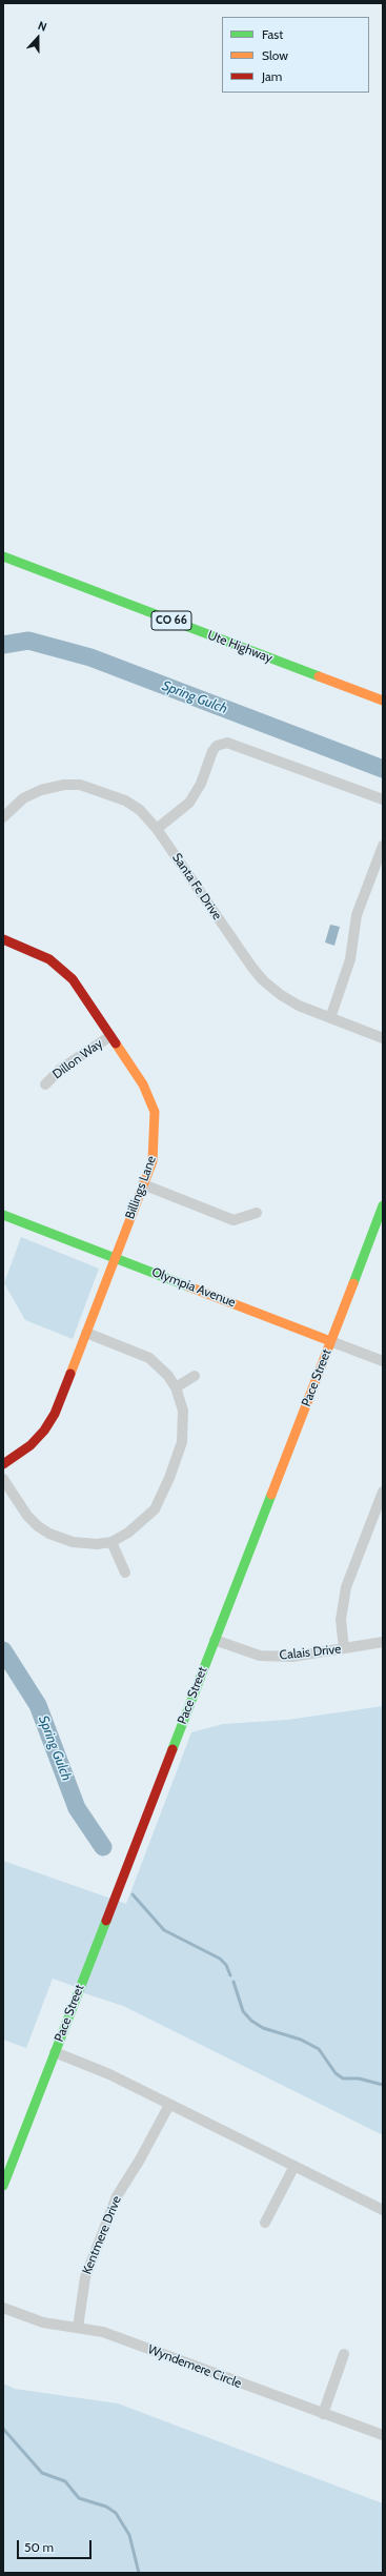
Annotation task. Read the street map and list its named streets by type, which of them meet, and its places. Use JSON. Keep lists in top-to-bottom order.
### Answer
{
  "streets": {
    "main road": [
      "CO 66",
      "Ute Highway",
      "Billings Lane",
      "Olympia Avenue",
      "Pace Street"
    ],
    "street": [
      "Santa Fe Drive",
      "Dillon Way",
      "Calais Drive",
      "Kentmere Drive",
      "Wyndemere Circle"
    ]
  },
  "crossings": [
    ["Dillon Way", "Billings Lane"],
    ["Billings Lane", "Olympia Avenue"],
    ["Olympia Avenue", "Pace Street"],
    ["Pace Street", "Calais Drive"],
    ["Kentmere Drive", "Wyndemere Circle"]
  ],
  "water": ["Spring Gulch"],
  "legend": ["Fast", "Slow", "Jam"],
  "scale_bar": "50 m",
  "north": "top"
}
